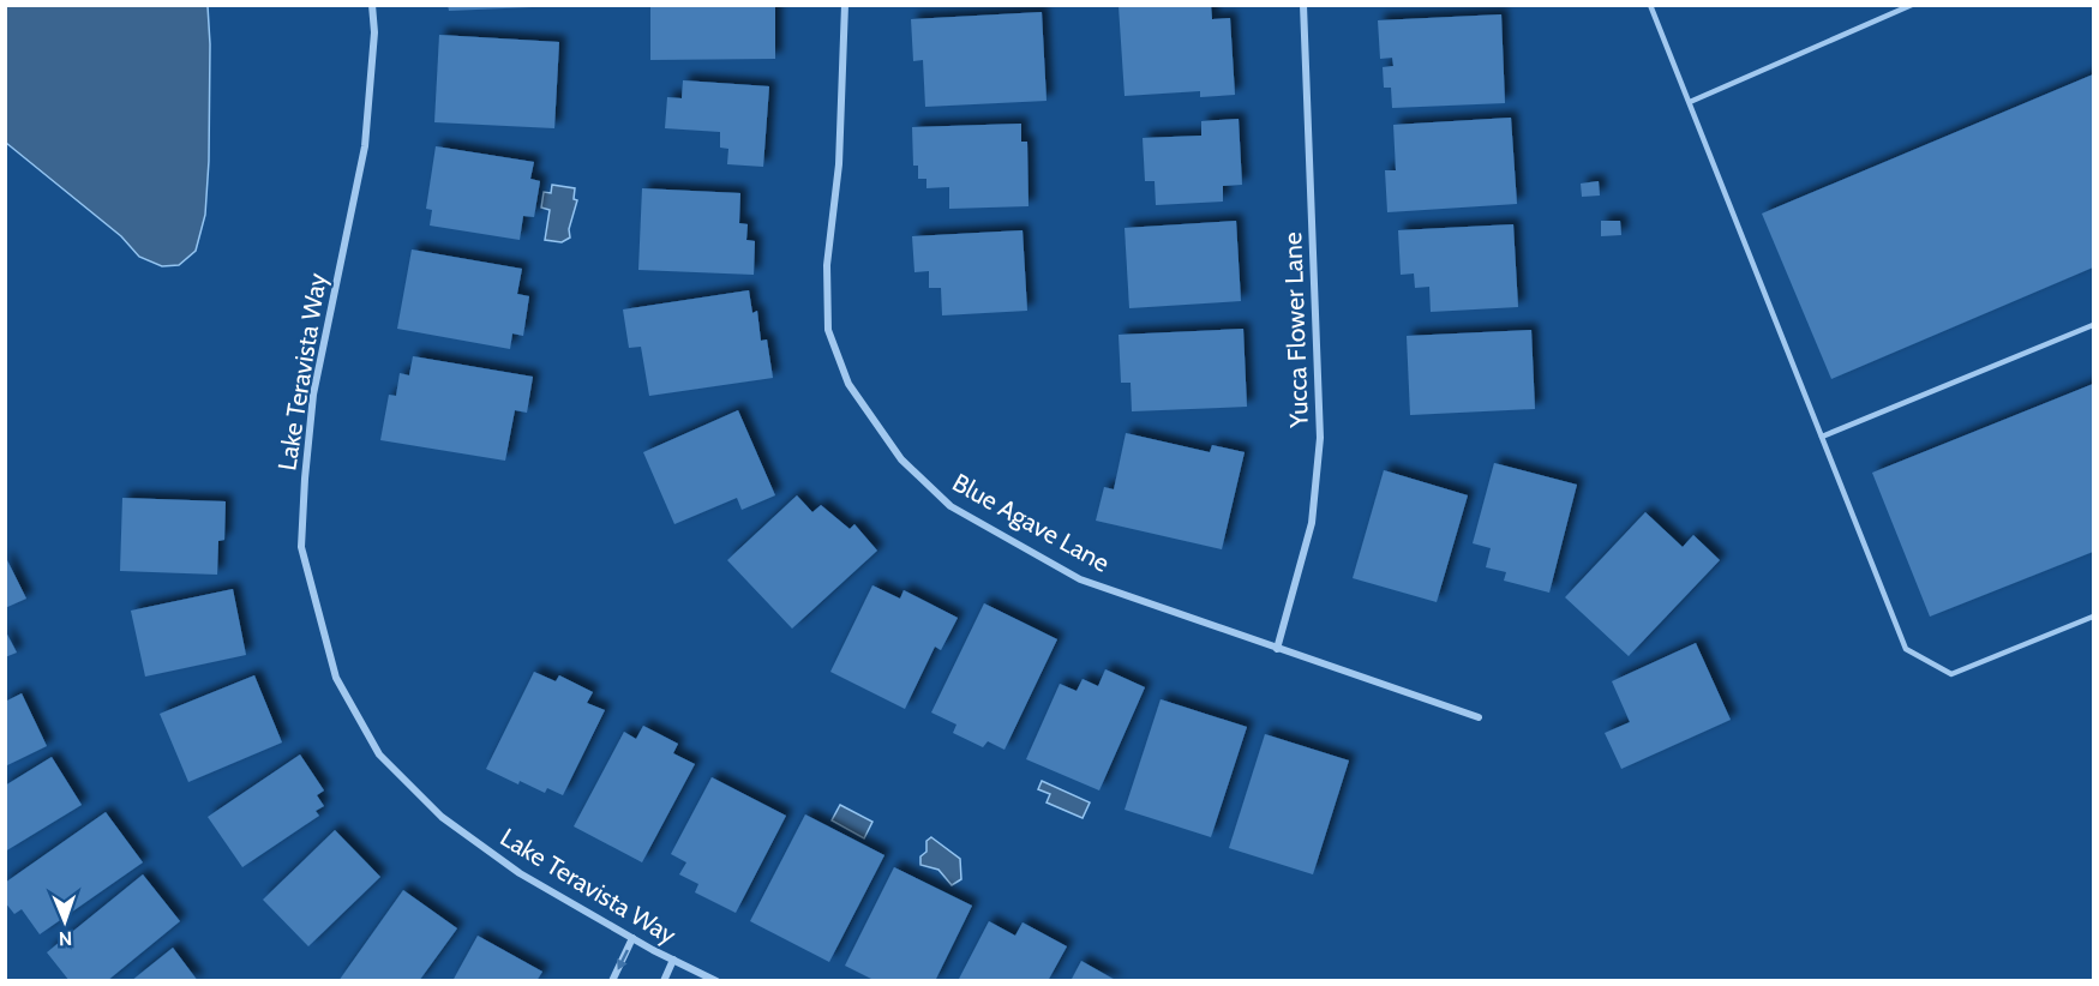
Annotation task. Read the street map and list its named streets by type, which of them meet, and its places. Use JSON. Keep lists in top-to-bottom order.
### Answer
{
  "streets": {
    "street": ["Yucca Flower Lane", "Lake Teravista Way", "Blue Agave Lane"]
  },
  "crossings": [
    ["Yucca Flower Lane", "Blue Agave Lane"]
  ],
  "north": "bottom"
}
